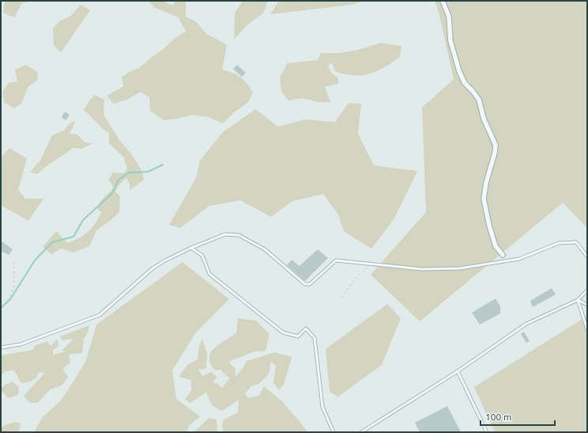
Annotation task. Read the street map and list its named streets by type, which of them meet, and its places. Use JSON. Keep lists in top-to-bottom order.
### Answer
{
  "scale_bar": "100 m"
}
